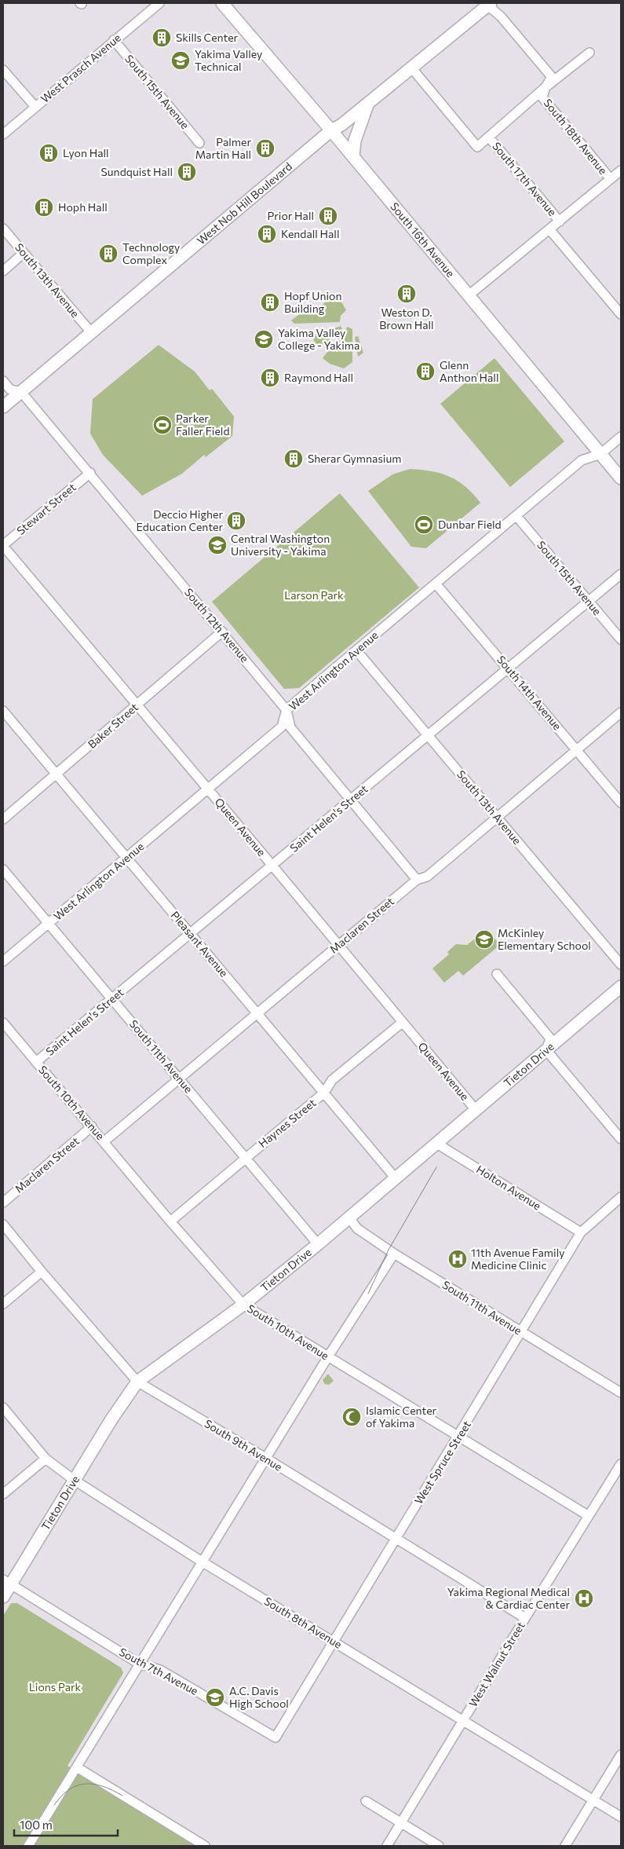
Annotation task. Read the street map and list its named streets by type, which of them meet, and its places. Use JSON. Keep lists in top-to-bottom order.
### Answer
{
  "streets": {
    "main road": ["West Nob Hill Boulevard", "South 16th Avenue", "Tieton Drive"],
    "street": [
      "West Prasch Avenue",
      "South 15th Avenue",
      "South 18th Avenue",
      "South 17th Avenue",
      "South 13th Avenue",
      "Stewart Street",
      "South 12th Avenue",
      "West Arlington Avenue",
      "South 14th Avenue",
      "Baker Street",
      "Saint Helen's Street",
      "Queen Avenue",
      "Maclaren Street",
      "Pleasant Avenue",
      "South 11th Avenue",
      "South 10th Avenue",
      "Haynes Street",
      "Holton Avenue",
      "South 9th Avenue",
      "West Spruce Street",
      "South 8th Avenue",
      "West Walnut Street",
      "South 7th Avenue"
    ]
  },
  "crossings": [
    ["West Prasch Avenue", "South 15th Avenue"],
    ["South 15th Avenue", "West Arlington Avenue"],
    ["South 15th Avenue", "Saint Helen's Street"],
    ["South 18th Avenue", "West Nob Hill Boulevard"],
    ["South 17th Avenue", "West Nob Hill Boulevard"],
    ["West Nob Hill Boulevard", "South 16th Avenue"],
    ["West Nob Hill Boulevard", "South 13th Avenue"],
    ["West Nob Hill Boulevard", "South 12th Avenue"],
    ["South 16th Avenue", "West Arlington Avenue"],
    ["South 13th Avenue", "West Arlington Avenue"],
    ["South 13th Avenue", "Saint Helen's Street"],
    ["South 13th Avenue", "Maclaren Street"],
    ["Stewart Street", "South 12th Avenue"],
    ["Stewart Street", "Queen Avenue"],
    ["South 12th Avenue", "West Arlington Avenue"],
    ["South 12th Avenue", "Baker Street"],
    ["South 12th Avenue", "Saint Helen's Street"],
    ["South 12th Avenue", "Maclaren Street"],
    ["West Arlington Avenue", "South 14th Avenue"],
    ["West Arlington Avenue", "Queen Avenue"],
    ["West Arlington Avenue", "Pleasant Avenue"],
    ["West Arlington Avenue", "South 11th Avenue"],
    ["South 14th Avenue", "Saint Helen's Street"],
    ["South 14th Avenue", "Maclaren Street"],
    ["Baker Street", "Queen Avenue"],
    ["Baker Street", "Pleasant Avenue"],
    ["Saint Helen's Street", "Queen Avenue"],
    ["Saint Helen's Street", "Pleasant Avenue"],
    ["Saint Helen's Street", "South 11th Avenue"],
    ["Saint Helen's Street", "South 10th Avenue"],
    ["Queen Avenue", "Maclaren Street"],
    ["Queen Avenue", "Tieton Drive"],
    ["Queen Avenue", "Haynes Street"],
    ["Maclaren Street", "Pleasant Avenue"],
    ["Maclaren Street", "South 11th Avenue"],
    ["Maclaren Street", "South 10th Avenue"],
    ["Pleasant Avenue", "Tieton Drive"],
    ["Pleasant Avenue", "Haynes Street"],
    ["South 11th Avenue", "Tieton Drive"],
    ["South 11th Avenue", "Haynes Street"],
    ["South 11th Avenue", "West Spruce Street"],
    ["Tieton Drive", "South 10th Avenue"],
    ["Tieton Drive", "Holton Avenue"],
    ["Tieton Drive", "South 9th Avenue"],
    ["Tieton Drive", "South 8th Avenue"],
    ["Tieton Drive", "South 7th Avenue"],
    ["South 10th Avenue", "Haynes Street"],
    ["South 10th Avenue", "West Spruce Street"],
    ["South 10th Avenue", "West Walnut Street"],
    ["Holton Avenue", "West Spruce Street"],
    ["South 9th Avenue", "West Spruce Street"],
    ["South 9th Avenue", "West Walnut Street"],
    ["West Spruce Street", "South 8th Avenue"],
    ["West Spruce Street", "South 7th Avenue"],
    ["South 8th Avenue", "West Walnut Street"]
  ],
  "parks": ["Larson Park", "Lions Park"],
  "places": {
    "building": [
      "Skills Center",
      "Palmer Martin Hall",
      "Lyon Hall",
      "Sundquist Hall",
      "Hoph Hall",
      "Prior Hall",
      "Kendall Hall",
      "Technology Complex",
      "Weston D. Brown Hall",
      "Hopf Union Building",
      "Glenn Anthon Hall",
      "Raymond Hall",
      "Sherar Gymnasium",
      "Deccio Higher Education Center"
    ],
    "school or university": [
      "Yakima Valley Technical",
      "Yakima Valley College - Yakima",
      "Central Washington University - Yakima",
      "McKinley Elementary School",
      "A.C. Davis High School"
    ],
    "sports": ["Parker Faller Field", "Dunbar Field"],
    "hospital": ["11th Avenue Family Medicine Clinic", "Yakima Regional Medical & Cardiac Center"],
    "mosque": ["Islamic Center of Yakima"]
  },
  "scale_bar": "100 m"
}
